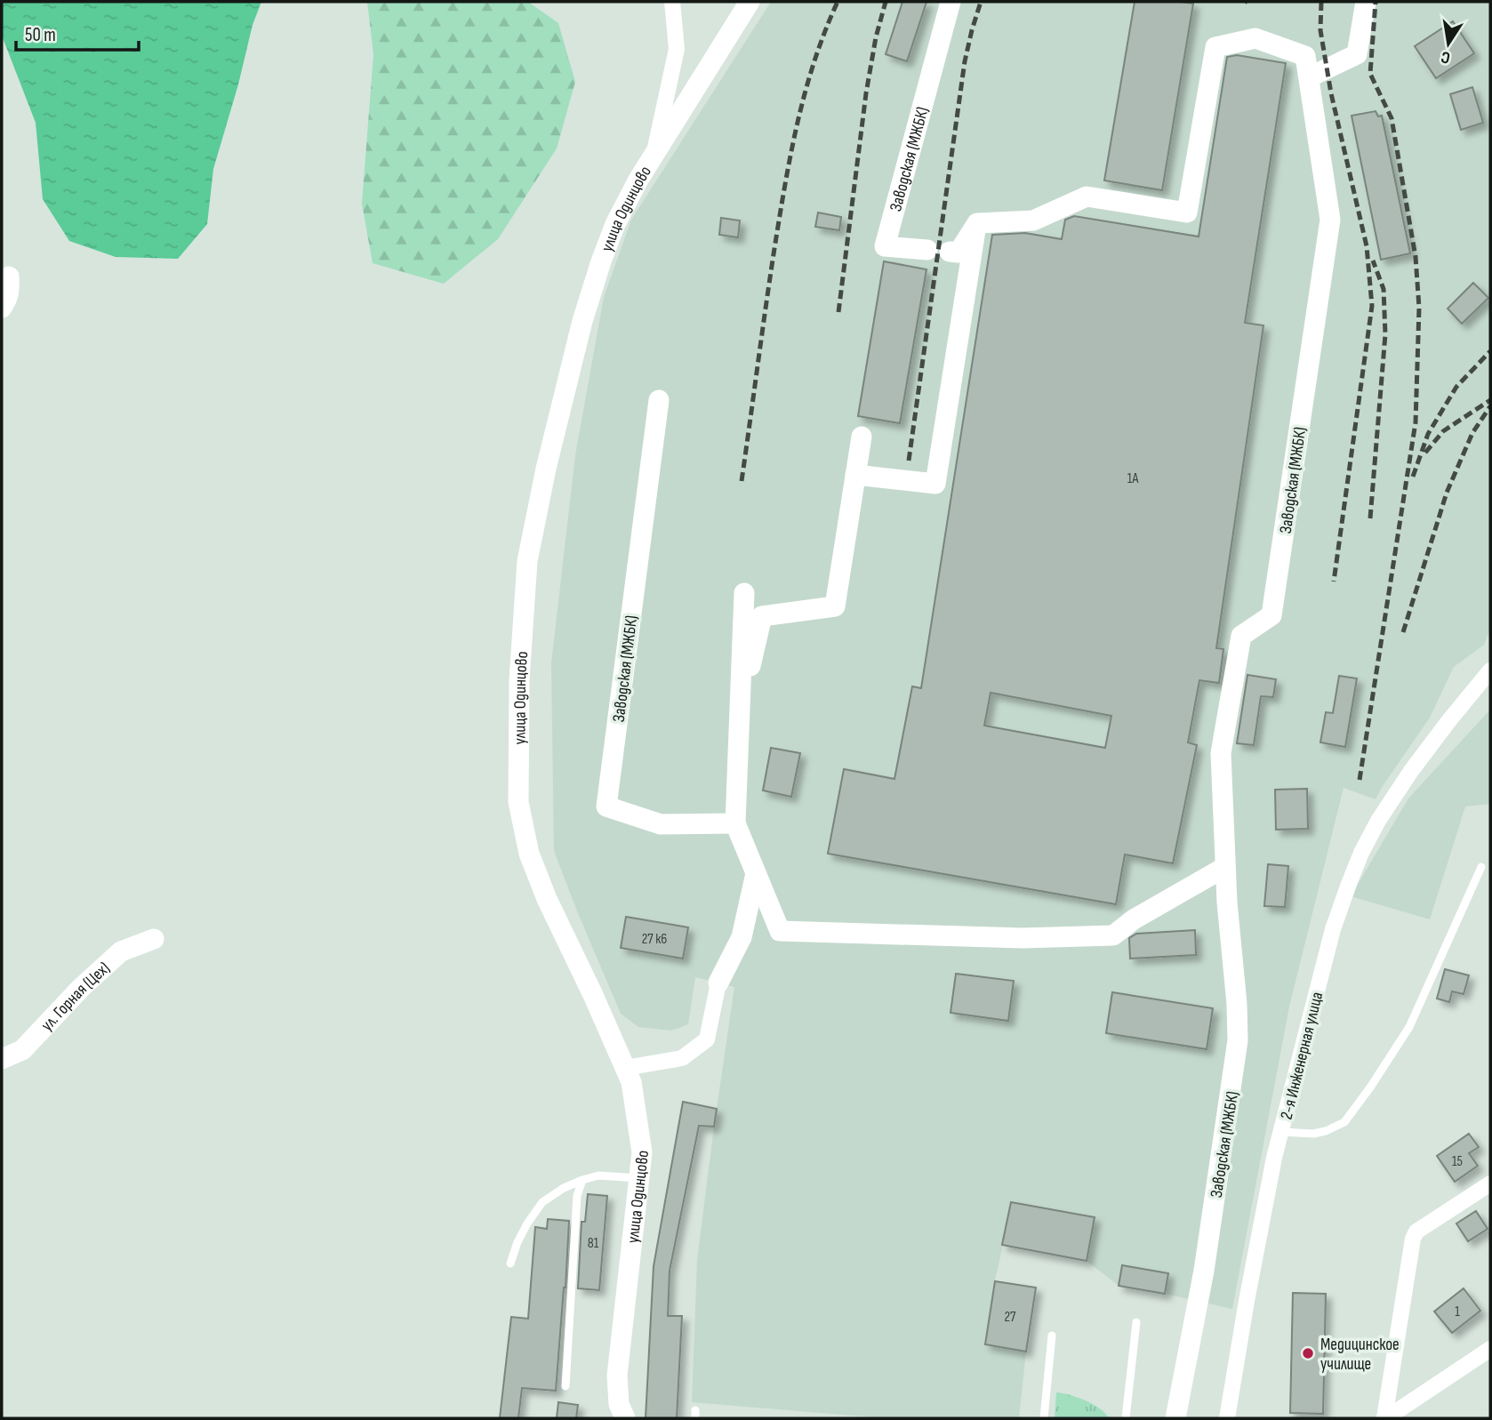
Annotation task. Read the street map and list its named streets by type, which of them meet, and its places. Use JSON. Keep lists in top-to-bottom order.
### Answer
{
  "streets": {
    "street": [
      "Заводская (МЖБК)",
      "улица Одинцово",
      "ул. Горная (Цех)",
      "2-я Инженерная улица"
    ]
  },
  "places": ["Медицинское училище"],
  "house_numbers": [
    "1А",
    "27 к6",
    "15",
    "81",
    "1",
    "27"
  ],
  "scale_bar": "50 m",
  "north": "bottom"
}
